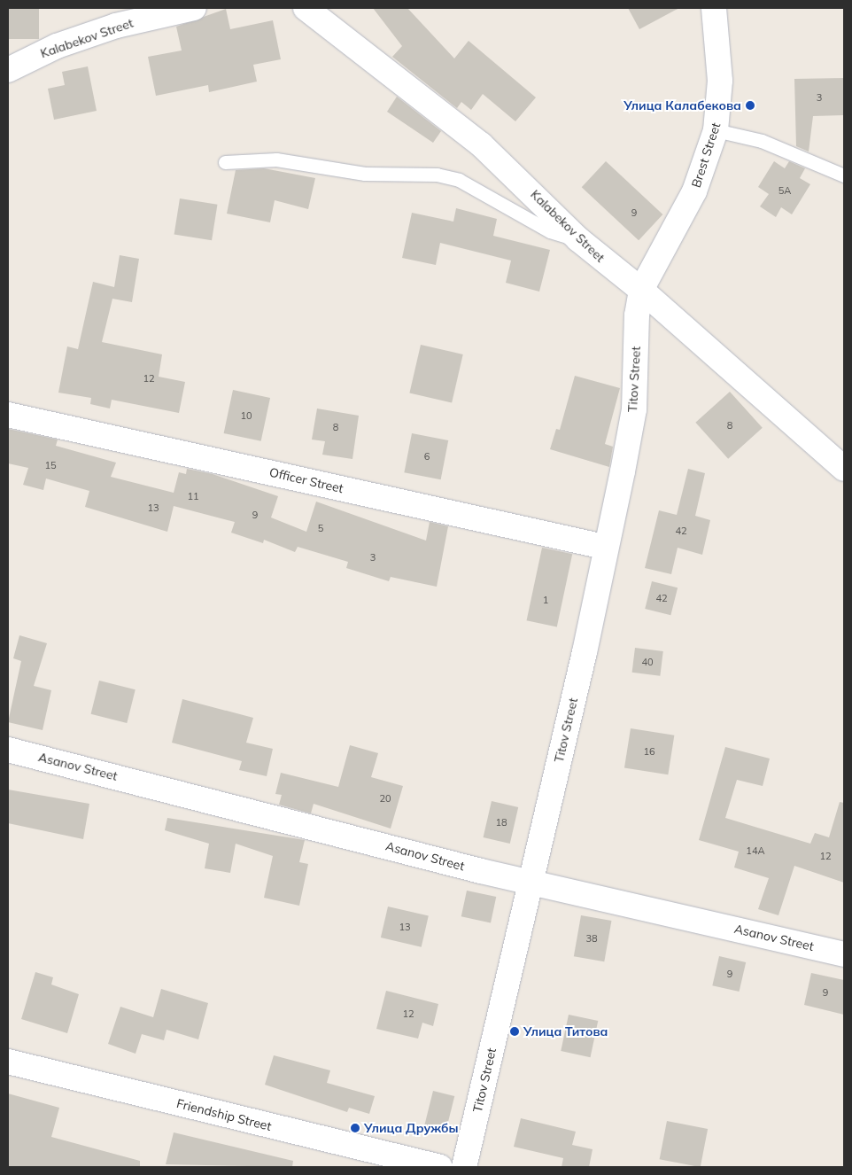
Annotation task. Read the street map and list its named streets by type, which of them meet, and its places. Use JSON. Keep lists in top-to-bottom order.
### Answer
{
  "streets": {
    "street": [
      "Kalabekov Street",
      "Brest Street",
      "Titov Street",
      "Officer Street",
      "Asanov Street",
      "Friendship Street"
    ]
  },
  "crossings": [
    ["Kalabekov Street", "Brest Street"],
    ["Kalabekov Street", "Titov Street"],
    ["Brest Street", "Titov Street"],
    ["Titov Street", "Officer Street"],
    ["Titov Street", "Asanov Street"]
  ],
  "places": ["Улица Калабекова", "Улица Титова", "Улица Дружбы"],
  "house_numbers": [
    "3",
    "5А",
    "9",
    "12",
    "10",
    "8",
    "8",
    "6",
    "15",
    "11",
    "13",
    "9",
    "5",
    "42",
    "3",
    "42",
    "1",
    "40",
    "16",
    "20",
    "18",
    "14А",
    "12",
    "13",
    "38",
    "9",
    "9",
    "12"
  ]
}
